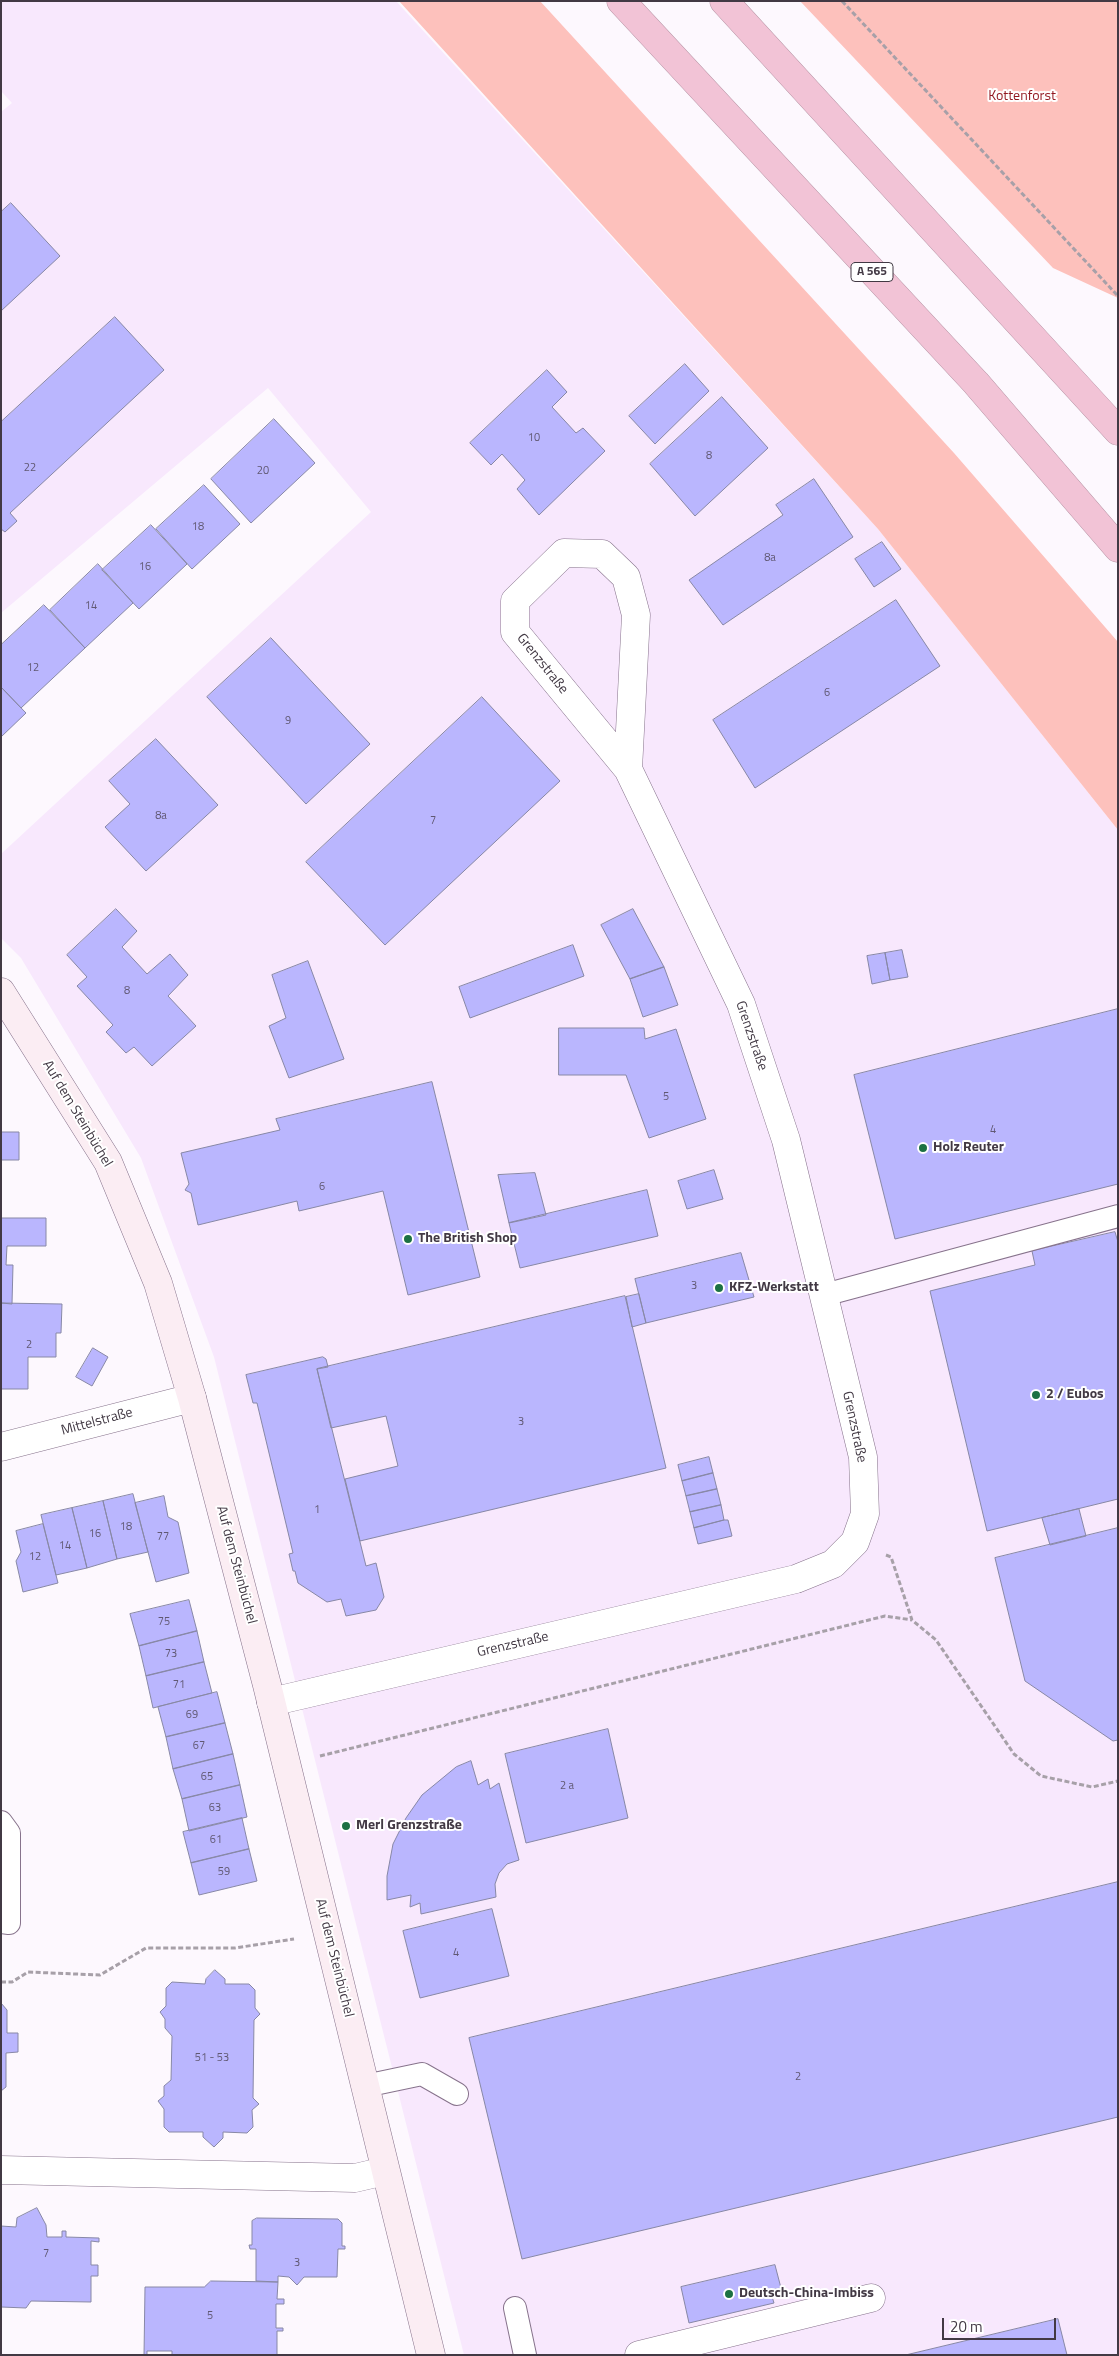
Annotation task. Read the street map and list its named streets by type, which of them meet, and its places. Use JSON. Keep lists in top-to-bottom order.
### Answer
{
  "streets": {
    "highway": ["A 565"],
    "street": ["Grenzstraße", "Auf dem Steinbüchel", "Mittelstraße"]
  },
  "crossings": [
    ["Grenzstraße", "Auf dem Steinbüchel"],
    ["Auf dem Steinbüchel", "Mittelstraße"]
  ],
  "parks": ["Kottenforst"],
  "places": [
    "Holz Reuter",
    "The British Shop",
    "KFZ-Werkstatt",
    "2 / Eubos",
    "Merl Grenzstraße",
    "Deutsch-China-Imbiss"
  ],
  "house_numbers": [
    "10",
    "8",
    "22",
    "20",
    "18",
    "8a",
    "16",
    "14",
    "12",
    "6",
    "9",
    "8a",
    "7",
    "8",
    "5",
    "4",
    "6",
    "3",
    "2",
    "3",
    "1",
    "18",
    "16",
    "77",
    "14",
    "12",
    "75",
    "73",
    "71",
    "69",
    "67",
    "65",
    "2 a",
    "63",
    "61",
    "59",
    "4",
    "51 - 53",
    "2",
    "7",
    "3",
    "5"
  ],
  "scale_bar": "20 m"
}
